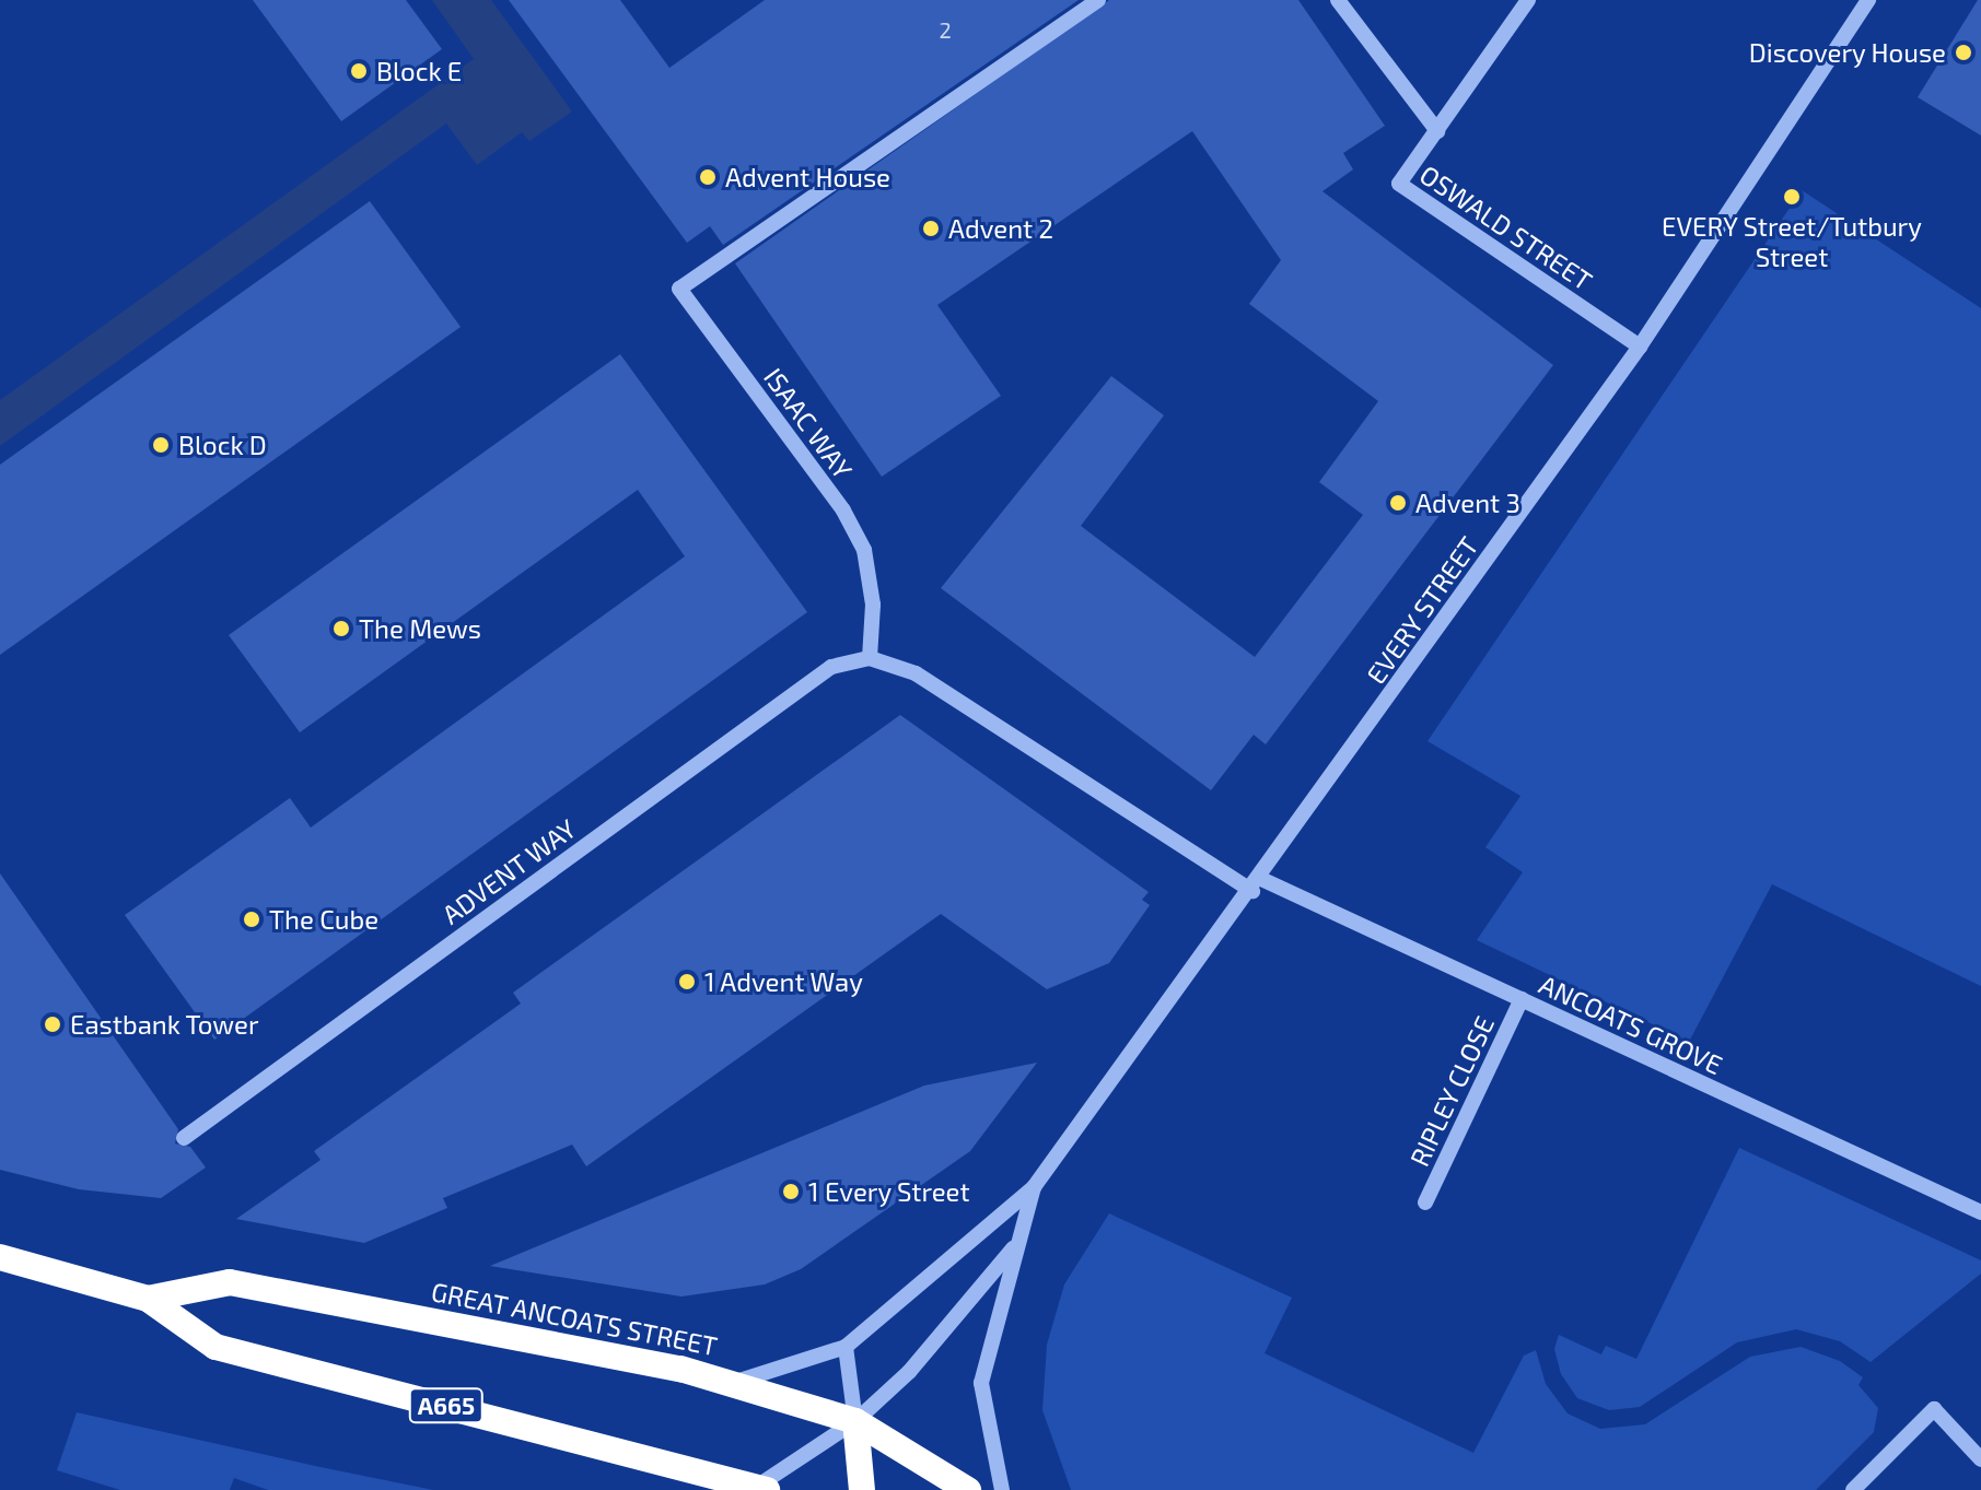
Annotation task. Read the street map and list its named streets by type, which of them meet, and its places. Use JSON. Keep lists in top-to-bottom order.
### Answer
{
  "streets": {
    "highway": ["GREAT ANCOATS STREET", "A665"],
    "street": [
      "OSWALD STREET",
      "ISAAC WAY",
      "EVERY STREET",
      "ADVENT WAY",
      "ANCOATS GROVE",
      "RIPLEY CLOSE"
    ]
  },
  "crossings": [
    ["OSWALD STREET", "EVERY STREET"],
    ["ISAAC WAY", "ADVENT WAY"],
    ["EVERY STREET", "ANCOATS GROVE"],
    ["ANCOATS GROVE", "RIPLEY CLOSE"]
  ],
  "places": [
    "Discovery House",
    "Block E",
    "Advent House",
    "EVERY Street/Tutbury Street",
    "Advent 2",
    "Block D",
    "Advent 3",
    "The Mews",
    "The Cube",
    "1 Advent Way",
    "Eastbank Tower",
    "1 Every Street"
  ],
  "house_numbers": ["2"]
}
